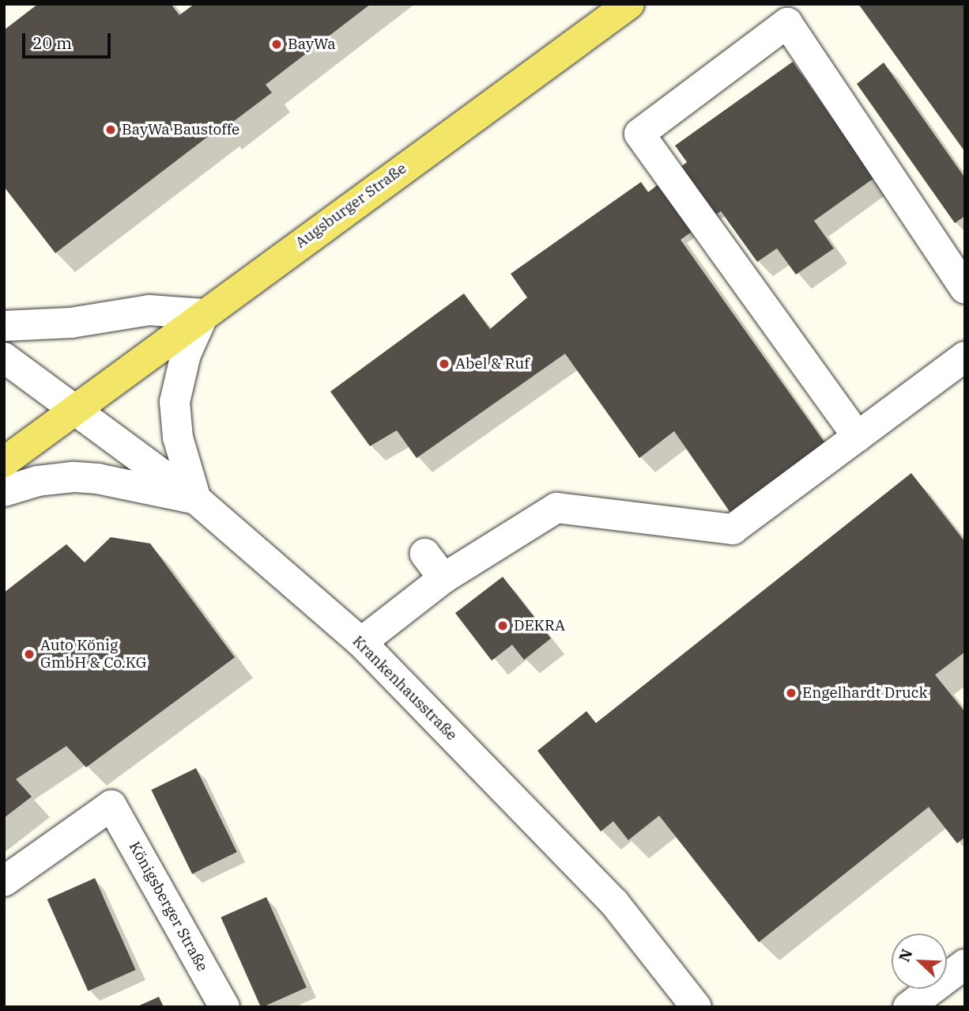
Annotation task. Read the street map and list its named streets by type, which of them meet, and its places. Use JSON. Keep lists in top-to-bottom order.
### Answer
{
  "streets": {
    "main road": ["Augsburger Straße"],
    "street": ["Krankenhausstraße", "Königsberger Straße"]
  },
  "crossings": [
    ["Augsburger Straße", "Krankenhausstraße"]
  ],
  "places": [
    "BayWa",
    "BayWa Baustoffe",
    "Abel & Ruf",
    "DEKRA",
    "Auto König GmbH & Co.KG",
    "Engelhardt Druck"
  ],
  "scale_bar": "20 m",
  "north": "top left"
}
